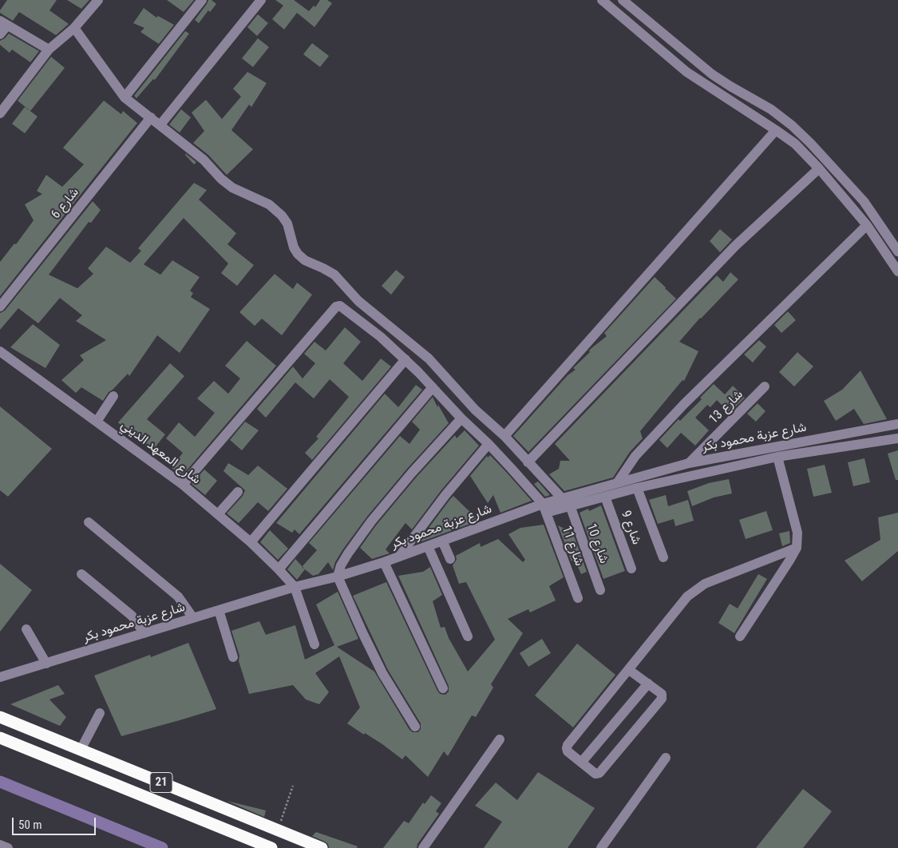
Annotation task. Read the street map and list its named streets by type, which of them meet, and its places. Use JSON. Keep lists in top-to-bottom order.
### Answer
{
  "streets": {
    "highway": ["21"],
    "street": [
      "شارع 6",
      "شارع 13",
      "شارع عزبة محمود بكر",
      "شارع المعهد الديني",
      "شارع 9",
      "شارع 10",
      "شارع 11"
    ]
  },
  "crossings": [
    ["شارع 13", "شارع عزبة محمود بكر"],
    ["شارع عزبة محمود بكر", "شارع المعهد الديني"],
    ["شارع عزبة محمود بكر", "شارع 9"],
    ["شارع عزبة محمود بكر", "شارع 10"],
    ["شارع عزبة محمود بكر", "شارع 11"]
  ],
  "scale_bar": "50 m"
}
